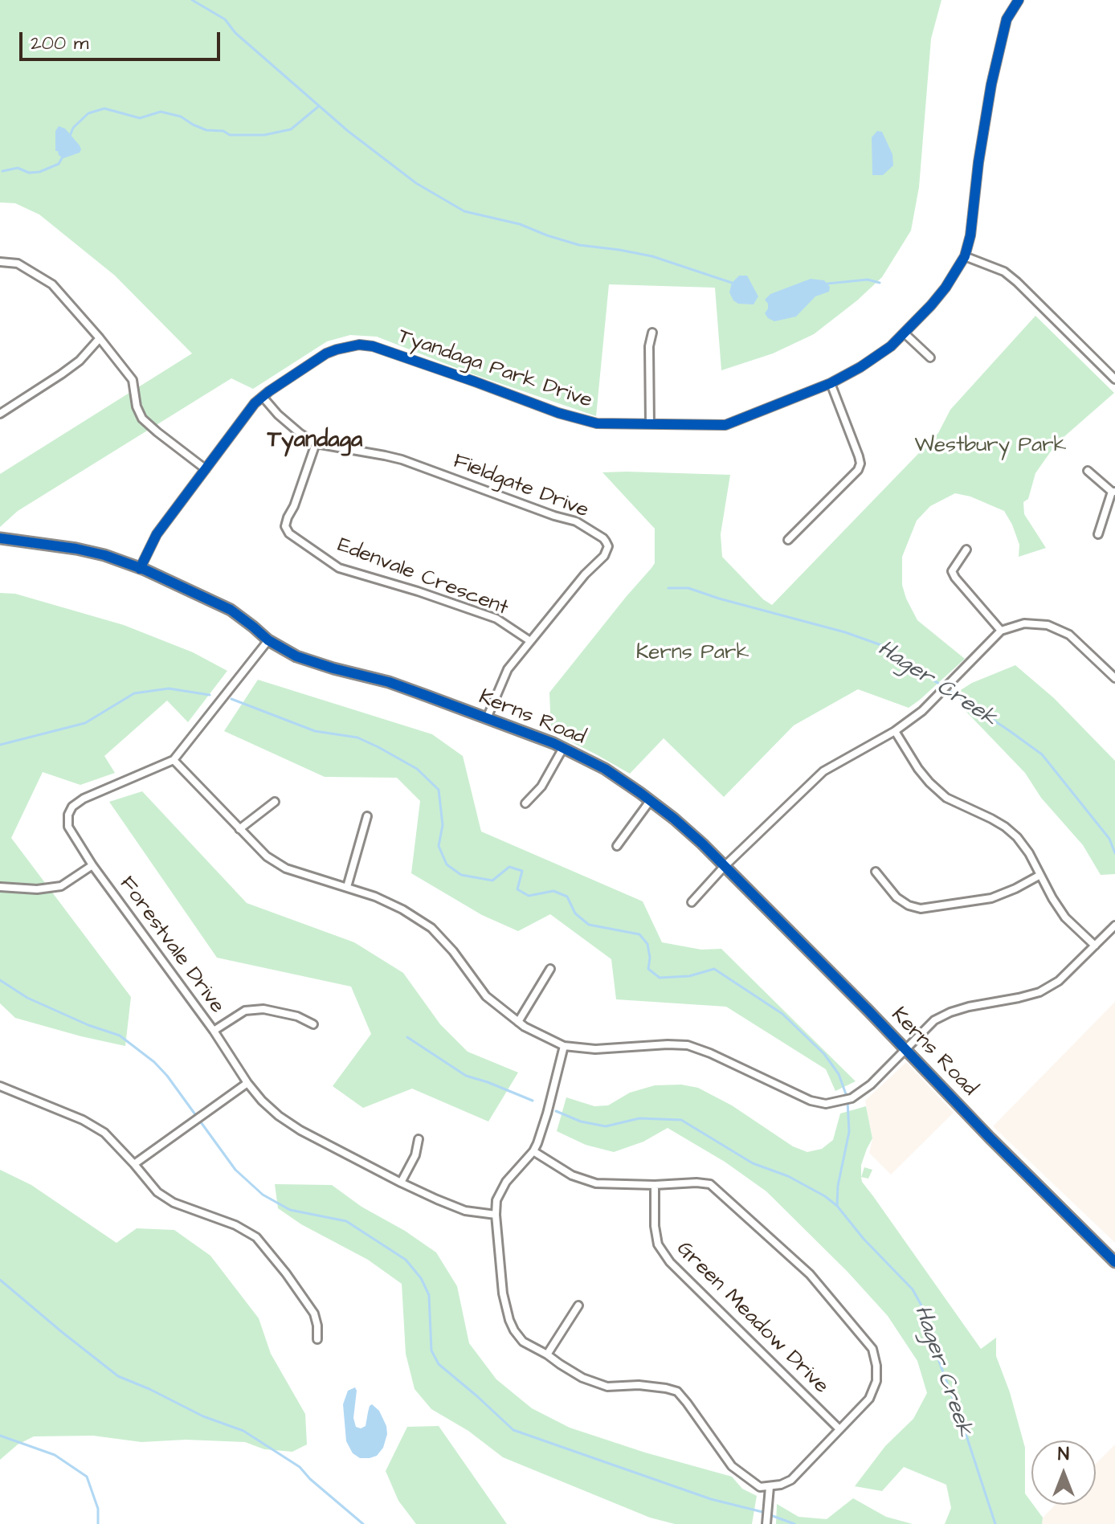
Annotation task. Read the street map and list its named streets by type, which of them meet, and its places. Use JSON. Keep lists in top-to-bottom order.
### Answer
{
  "streets": {
    "street": [
      "Tyandaga Park Drive",
      "Fieldgate Drive",
      "Edenvale Crescent",
      "Kerns Road",
      "Forestvale Drive",
      "Green Meadow Drive"
    ]
  },
  "crossings": [
    ["Tyandaga Park Drive", "Fieldgate Drive"],
    ["Tyandaga Park Drive", "Kerns Road"],
    ["Fieldgate Drive", "Edenvale Crescent"],
    ["Fieldgate Drive", "Kerns Road"],
    ["Kerns Road", "Forestvale Drive"]
  ],
  "districts": ["Tyandaga"],
  "water": ["Hager Creek"],
  "parks": ["Westbury Park", "Kerns Park"],
  "scale_bar": "200 m",
  "north": "top"
}
